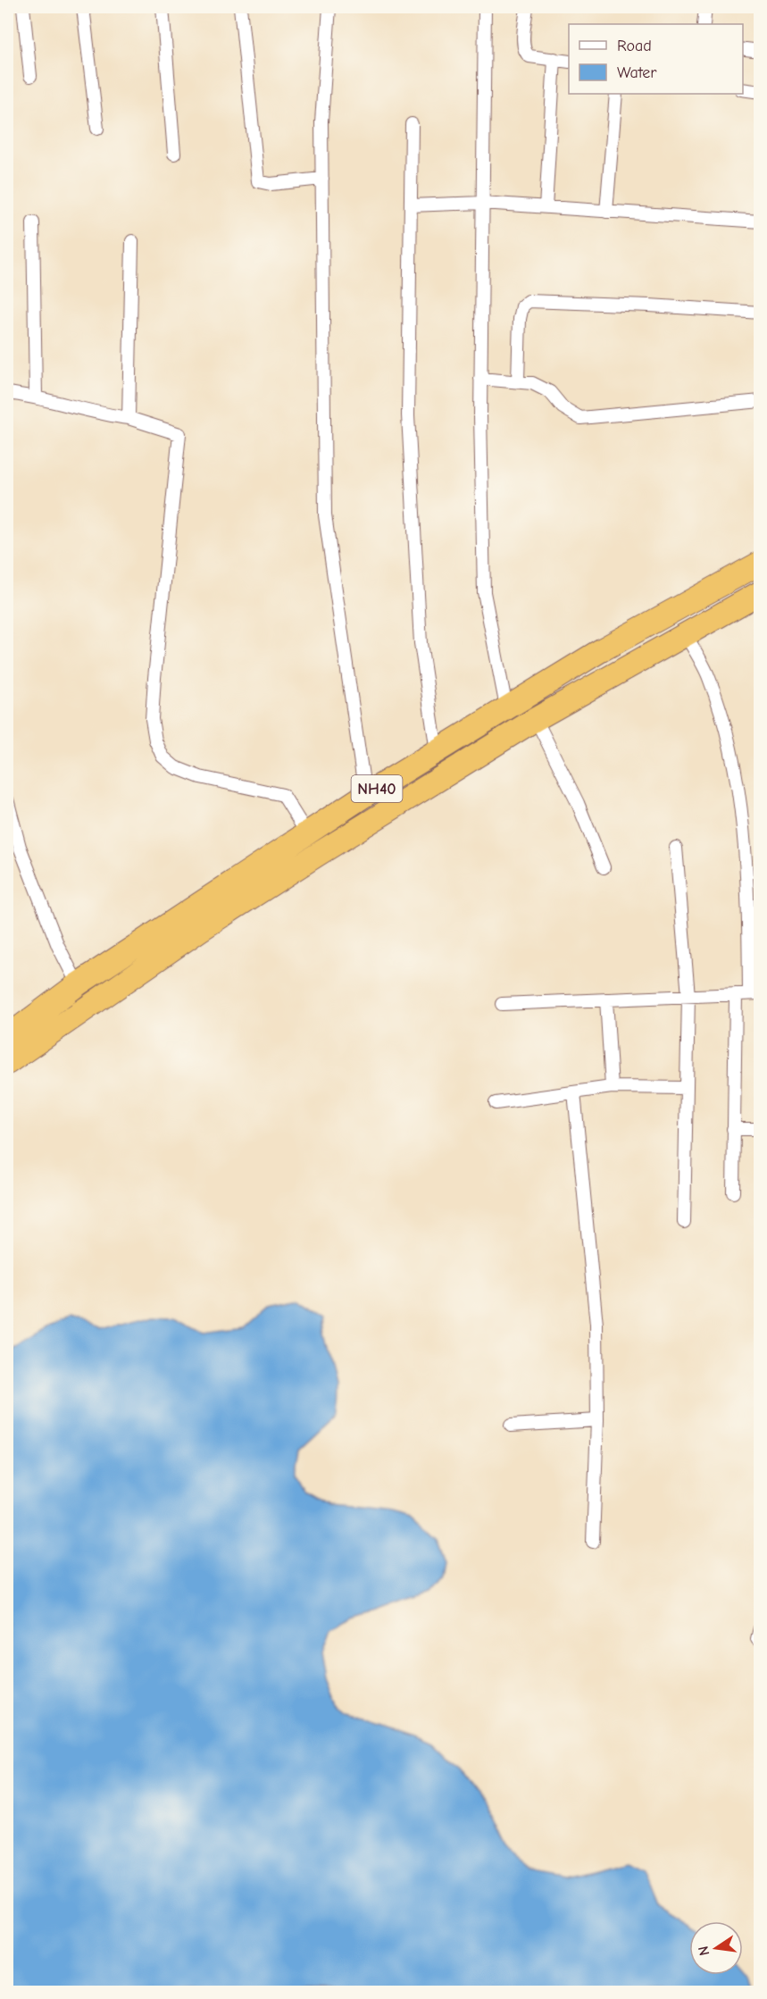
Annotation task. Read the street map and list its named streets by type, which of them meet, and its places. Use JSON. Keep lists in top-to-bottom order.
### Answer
{
  "streets": {
    "highway": ["NH40"]
  },
  "legend": ["Road", "Water"],
  "north": "left"
}
